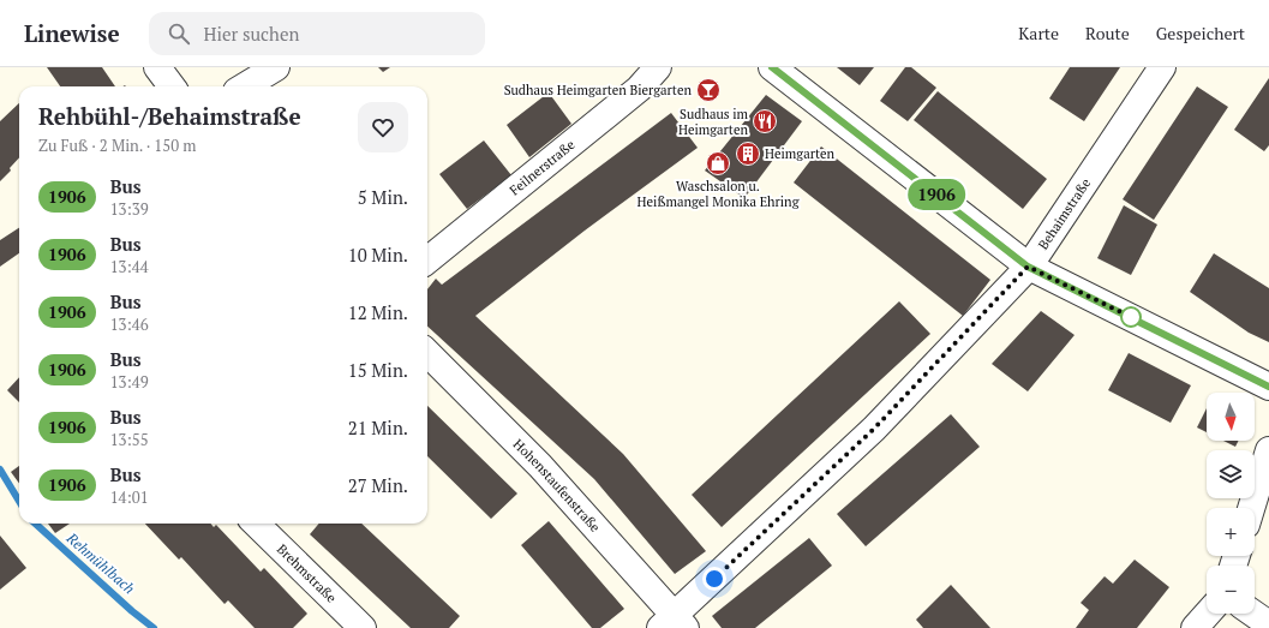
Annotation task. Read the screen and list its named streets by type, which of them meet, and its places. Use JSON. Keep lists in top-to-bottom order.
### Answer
{
  "streets": {
    "street": [
      "Feilnerstraße",
      "Behaimstraße",
      "Hohenstaufenstraße",
      "Brehmstraße"
    ]
  },
  "crossings": [
    ["Behaimstraße", "Hohenstaufenstraße"]
  ],
  "water": ["Rehmühlbach"],
  "places": {
    "bar": ["Sudhaus Heimgarten Biergarten"],
    "restaurant": ["Sudhaus im Heimgarten"],
    "building": ["Heimgarten"],
    "shop": ["Waschsalon u. Heißmangel Monika Ehring"]
  },
  "lines": ["bus line 1906"],
  "north": "bottom",
  "page": {
    "header": "Linewise",
    "search": "Hier suchen",
    "nav": ["Karte", "Route", "Gespeichert"],
    "on_map": "1906",
    "heading": ["Rehbühl-/Behaimstraße", "Zu Fuß · 2 Min. · 150 m"],
    "list": [
      {
        "mark": "1906",
        "name": "Bus",
        "note": "13:39",
        "value": "5 Min."
      },
      {
        "mark": "1906",
        "name": "Bus",
        "note": "13:44",
        "value": "10 Min."
      },
      {
        "mark": "1906",
        "name": "Bus",
        "note": "13:46",
        "value": "12 Min."
      },
      {
        "mark": "1906",
        "name": "Bus",
        "note": "13:49",
        "value": "15 Min."
      },
      {
        "mark": "1906",
        "name": "Bus",
        "note": "13:55",
        "value": "21 Min."
      },
      {
        "mark": "1906",
        "name": "Bus",
        "note": "14:01",
        "value": "27 Min."
      }
    ],
    "map_buttons": ["+", "−"]
  }
}
